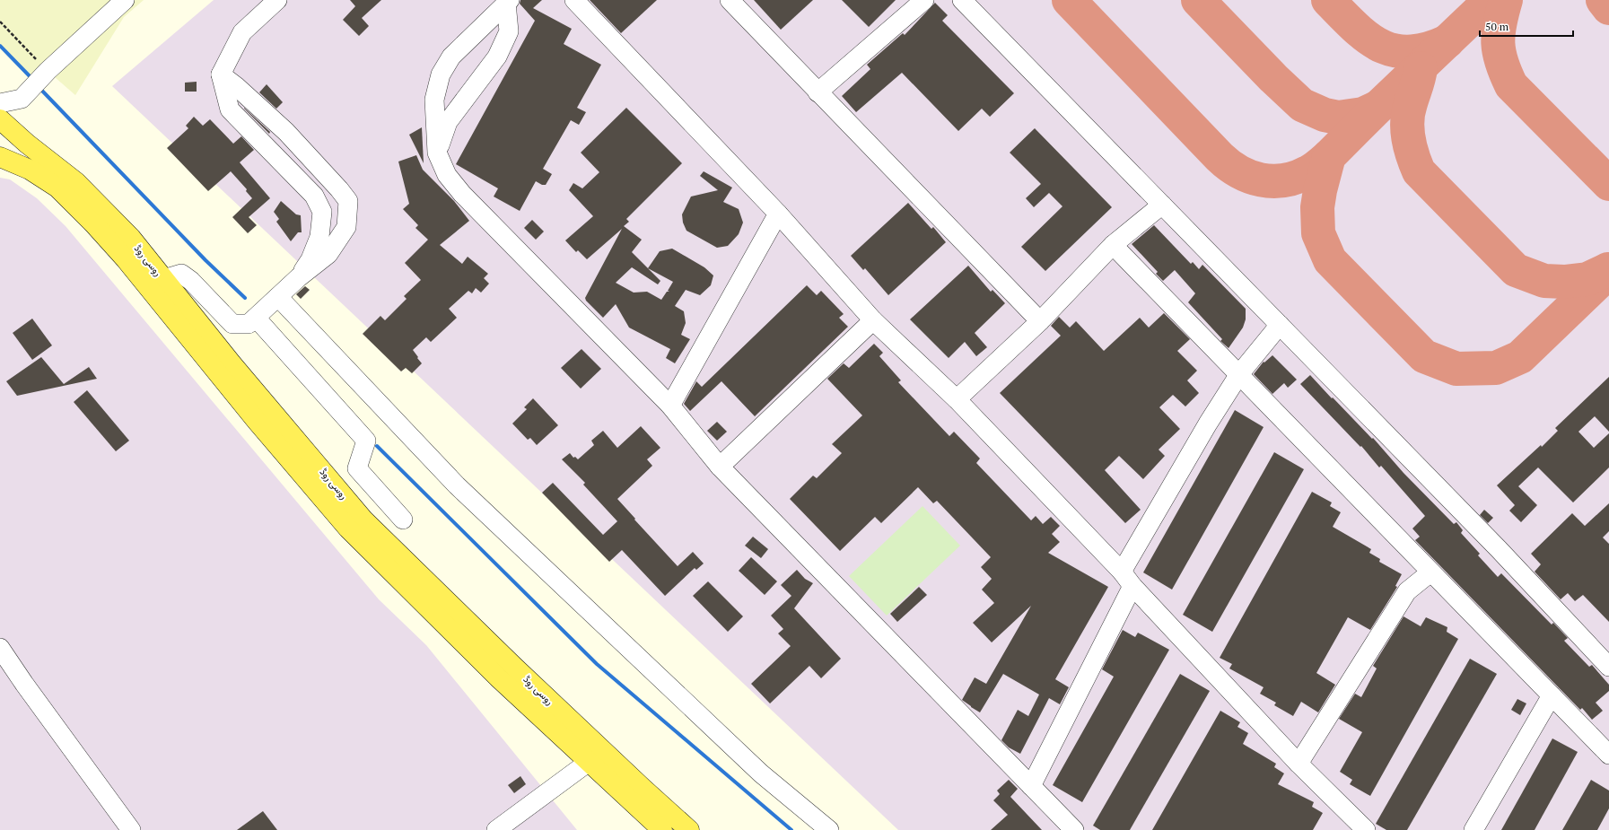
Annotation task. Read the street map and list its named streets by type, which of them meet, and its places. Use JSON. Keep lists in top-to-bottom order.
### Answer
{
  "streets": {
    "main road": ["روسی روڈ"]
  },
  "scale_bar": "50 m"
}
